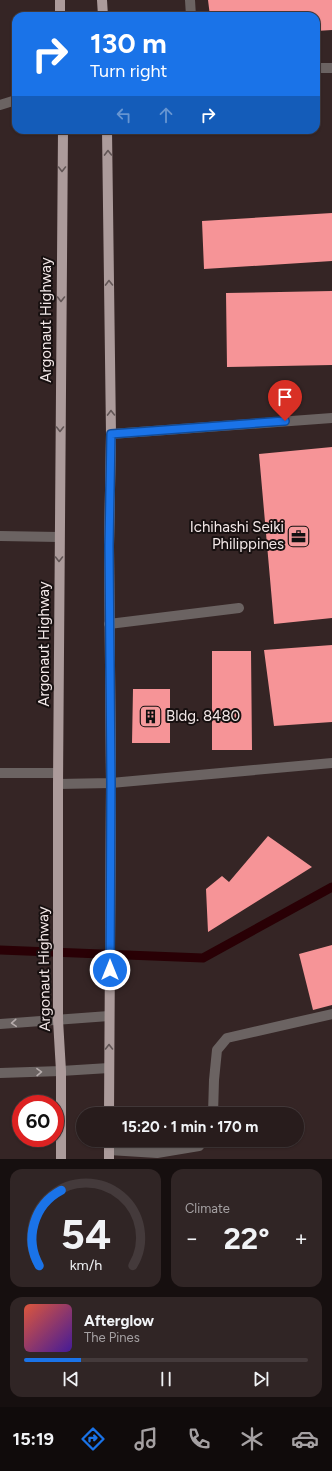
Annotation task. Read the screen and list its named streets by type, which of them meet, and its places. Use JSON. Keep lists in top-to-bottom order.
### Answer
{
  "streets": {
    "main road": ["Argonaut Highway"]
  },
  "places": {
    "office": ["Ichihashi Seiki Philippines"],
    "building": ["Bldg. 8480"]
  },
  "page": {
    "turn": ["130 m", "Turn right"],
    "limit": "60",
    "trip": "15:20 · 1 min · 170 m",
    "tile": "Climate",
    "heat": ["−", "22°", "+"],
    "song": ["Afterglow", "The Pines"],
    "tabs": "15:19",
    "gauge": ["54", "km/h"]
  }
}
